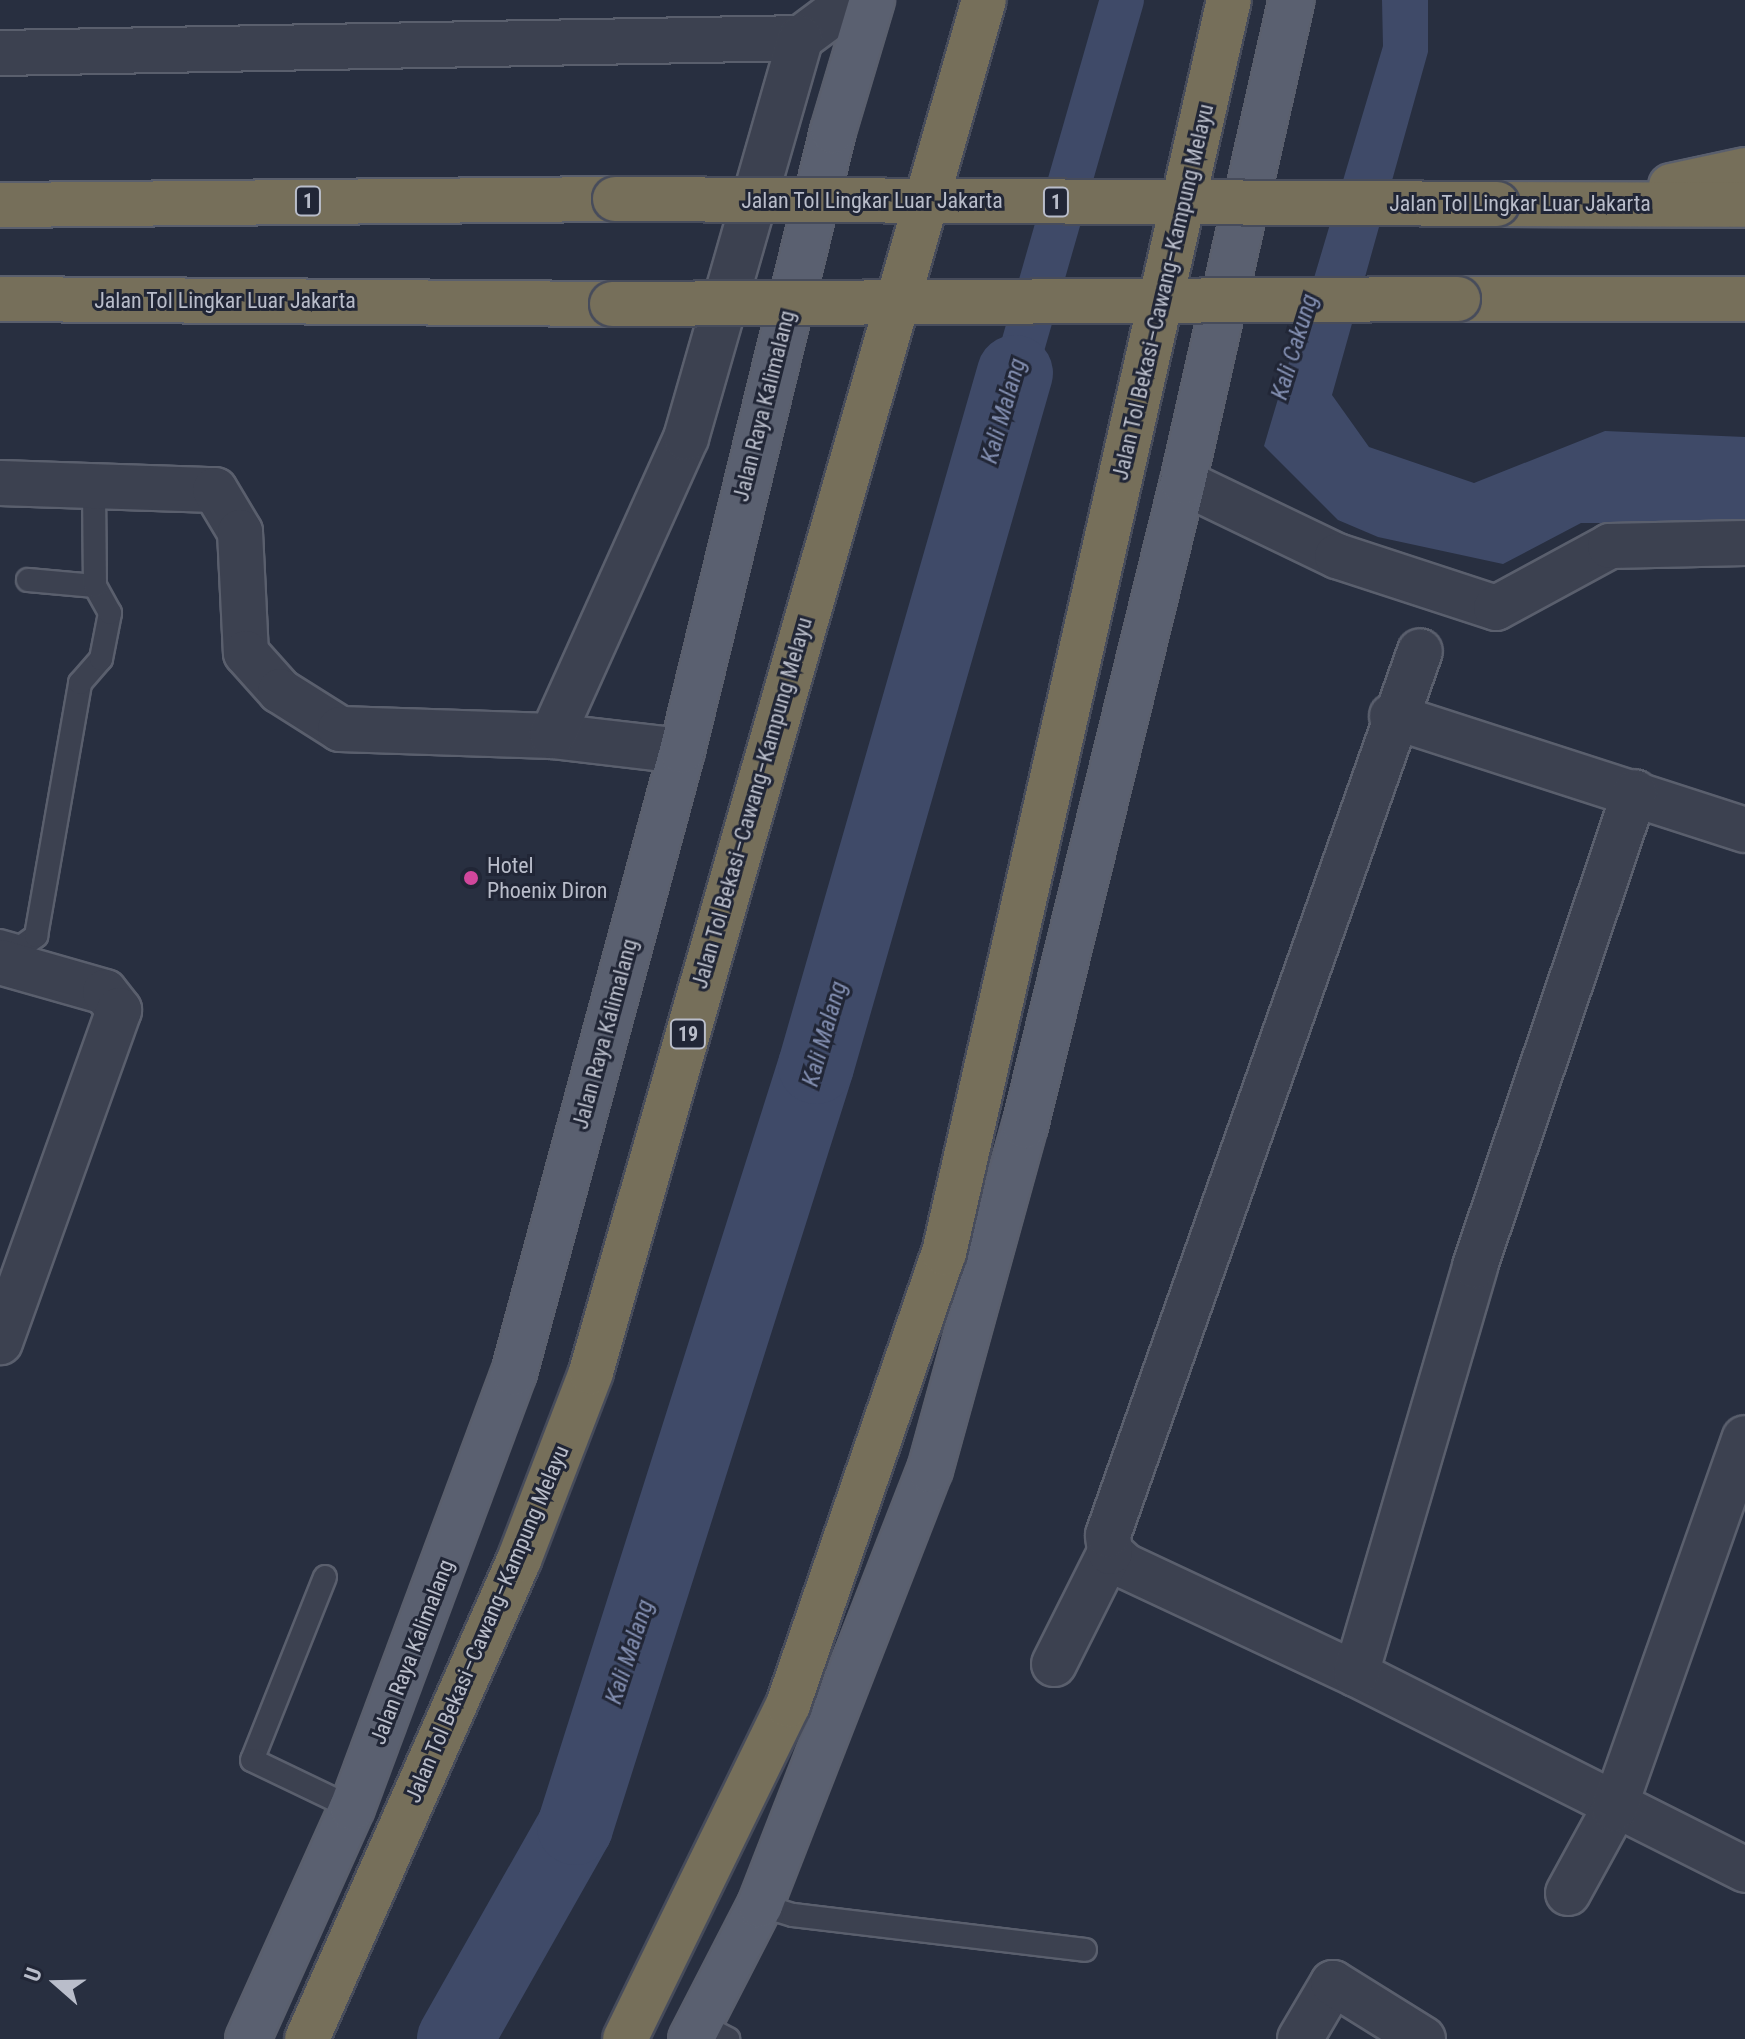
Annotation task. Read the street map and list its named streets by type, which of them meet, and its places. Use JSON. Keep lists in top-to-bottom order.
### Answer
{
  "streets": {
    "highway": [
      "1",
      "Jalan Tol Lingkar Luar Jakarta",
      "Jalan Tol Bekasi–Cawang–Kampung Melayu",
      "19"
    ],
    "main road": ["Jalan Raya Kalimalang"]
  },
  "water": ["Kali Cakung", "Kali Malang"],
  "places": ["Hotel Phoenix Diron"],
  "north": "left"
}
